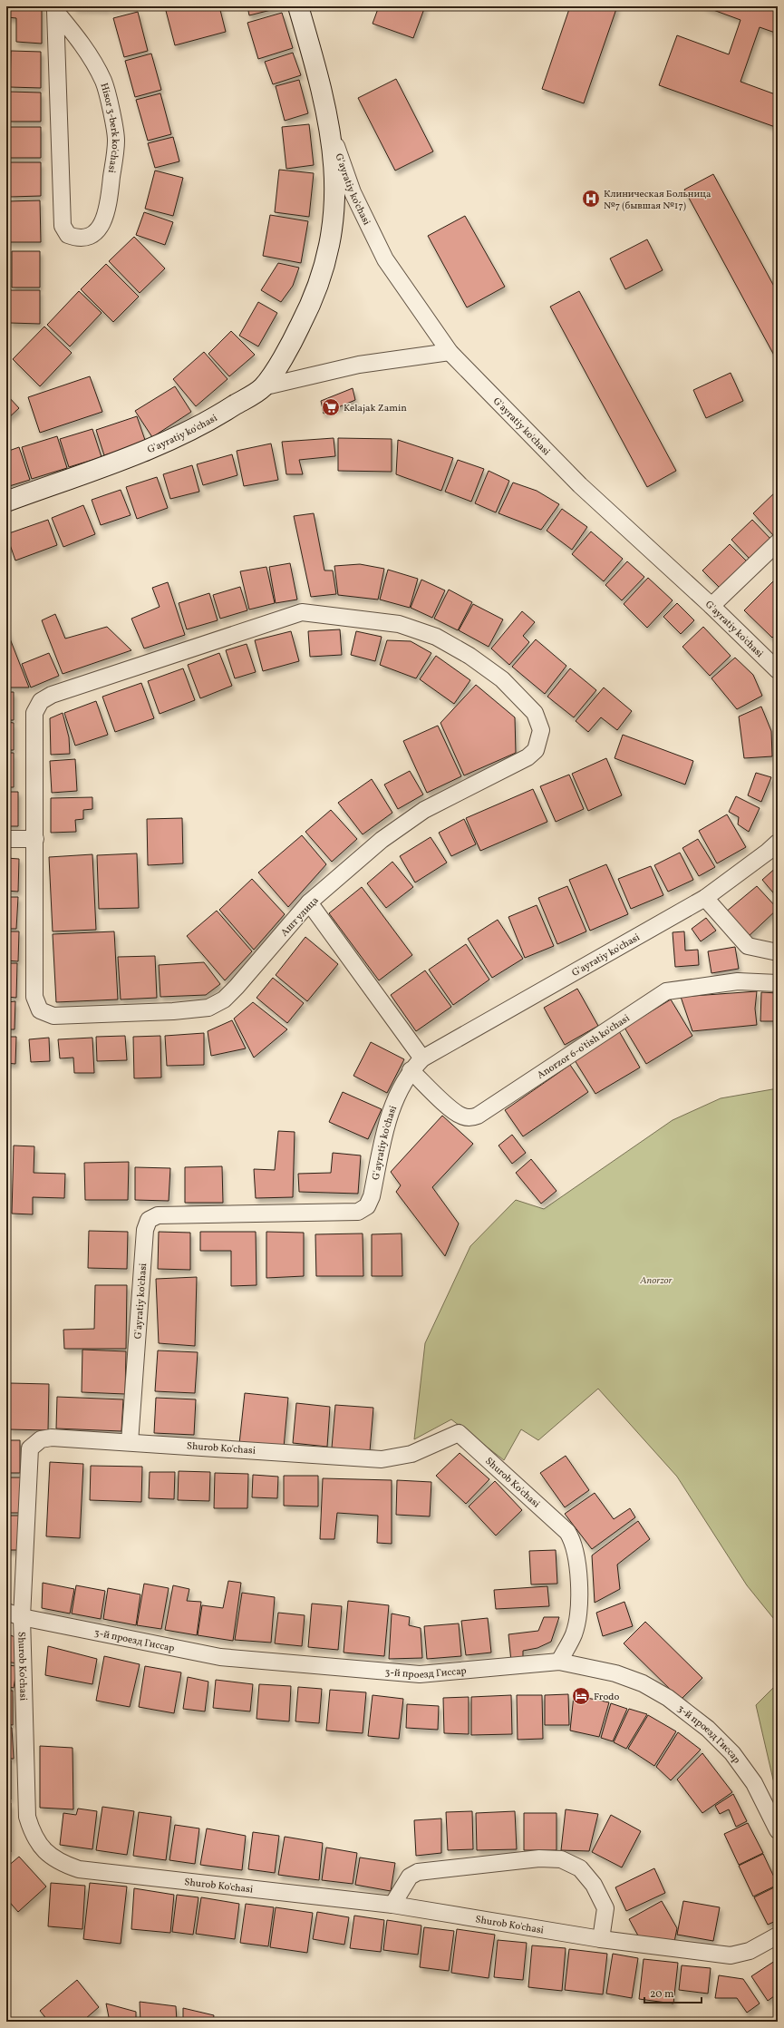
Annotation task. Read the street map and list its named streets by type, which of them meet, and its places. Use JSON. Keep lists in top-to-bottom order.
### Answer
{
  "streets": {
    "main road": ["G'ayratiy ko'chasi"],
    "street": [
      "Hisor 3-berk ko'chasi",
      "Ашт улица",
      "Anorzor 6-o'tish ko'chasi",
      "Shurob Ko'chasi",
      "3-й проезд Гиссар"
    ]
  },
  "crossings": [
    ["G'ayratiy ko'chasi", "Anorzor 6-o'tish ko'chasi"],
    ["G'ayratiy ko'chasi", "Shurob Ko'chasi"],
    ["Shurob Ko'chasi", "3-й проезд Гиссар"]
  ],
  "parks": ["Anorzor"],
  "places": {
    "hospital": ["Клиническая Больница №7 (бывшая №17)"],
    "supermarket": ["Kelajak Zamin"],
    "hotel": ["Frodo"]
  },
  "scale_bar": "20 m"
}
